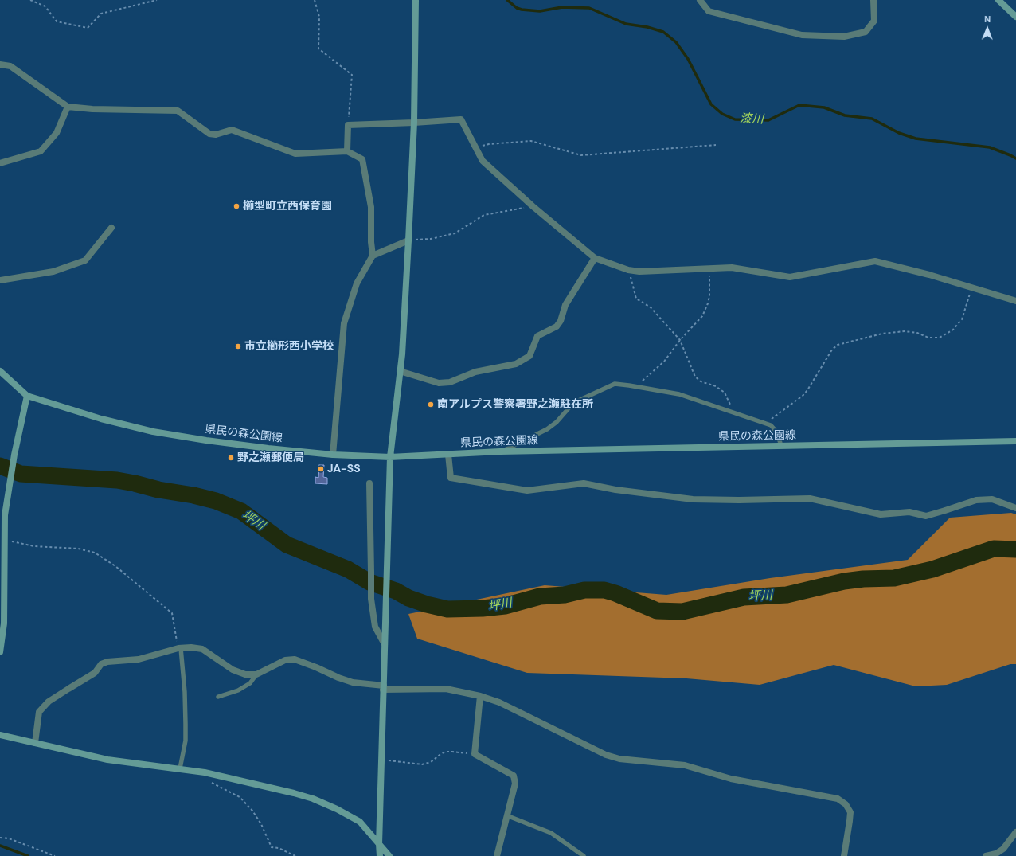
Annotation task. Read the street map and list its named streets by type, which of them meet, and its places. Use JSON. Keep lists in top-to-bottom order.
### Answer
{
  "streets": {
    "street": ["県民の森公園線"]
  },
  "water": ["漆川", "坪川"],
  "places": [
    "櫛型町立西保育園",
    "市立櫛形西小学校",
    "南アルプス警察署野之瀬駐在所",
    "野之瀬郵便局",
    "JA-SS"
  ],
  "north": "top"
}
